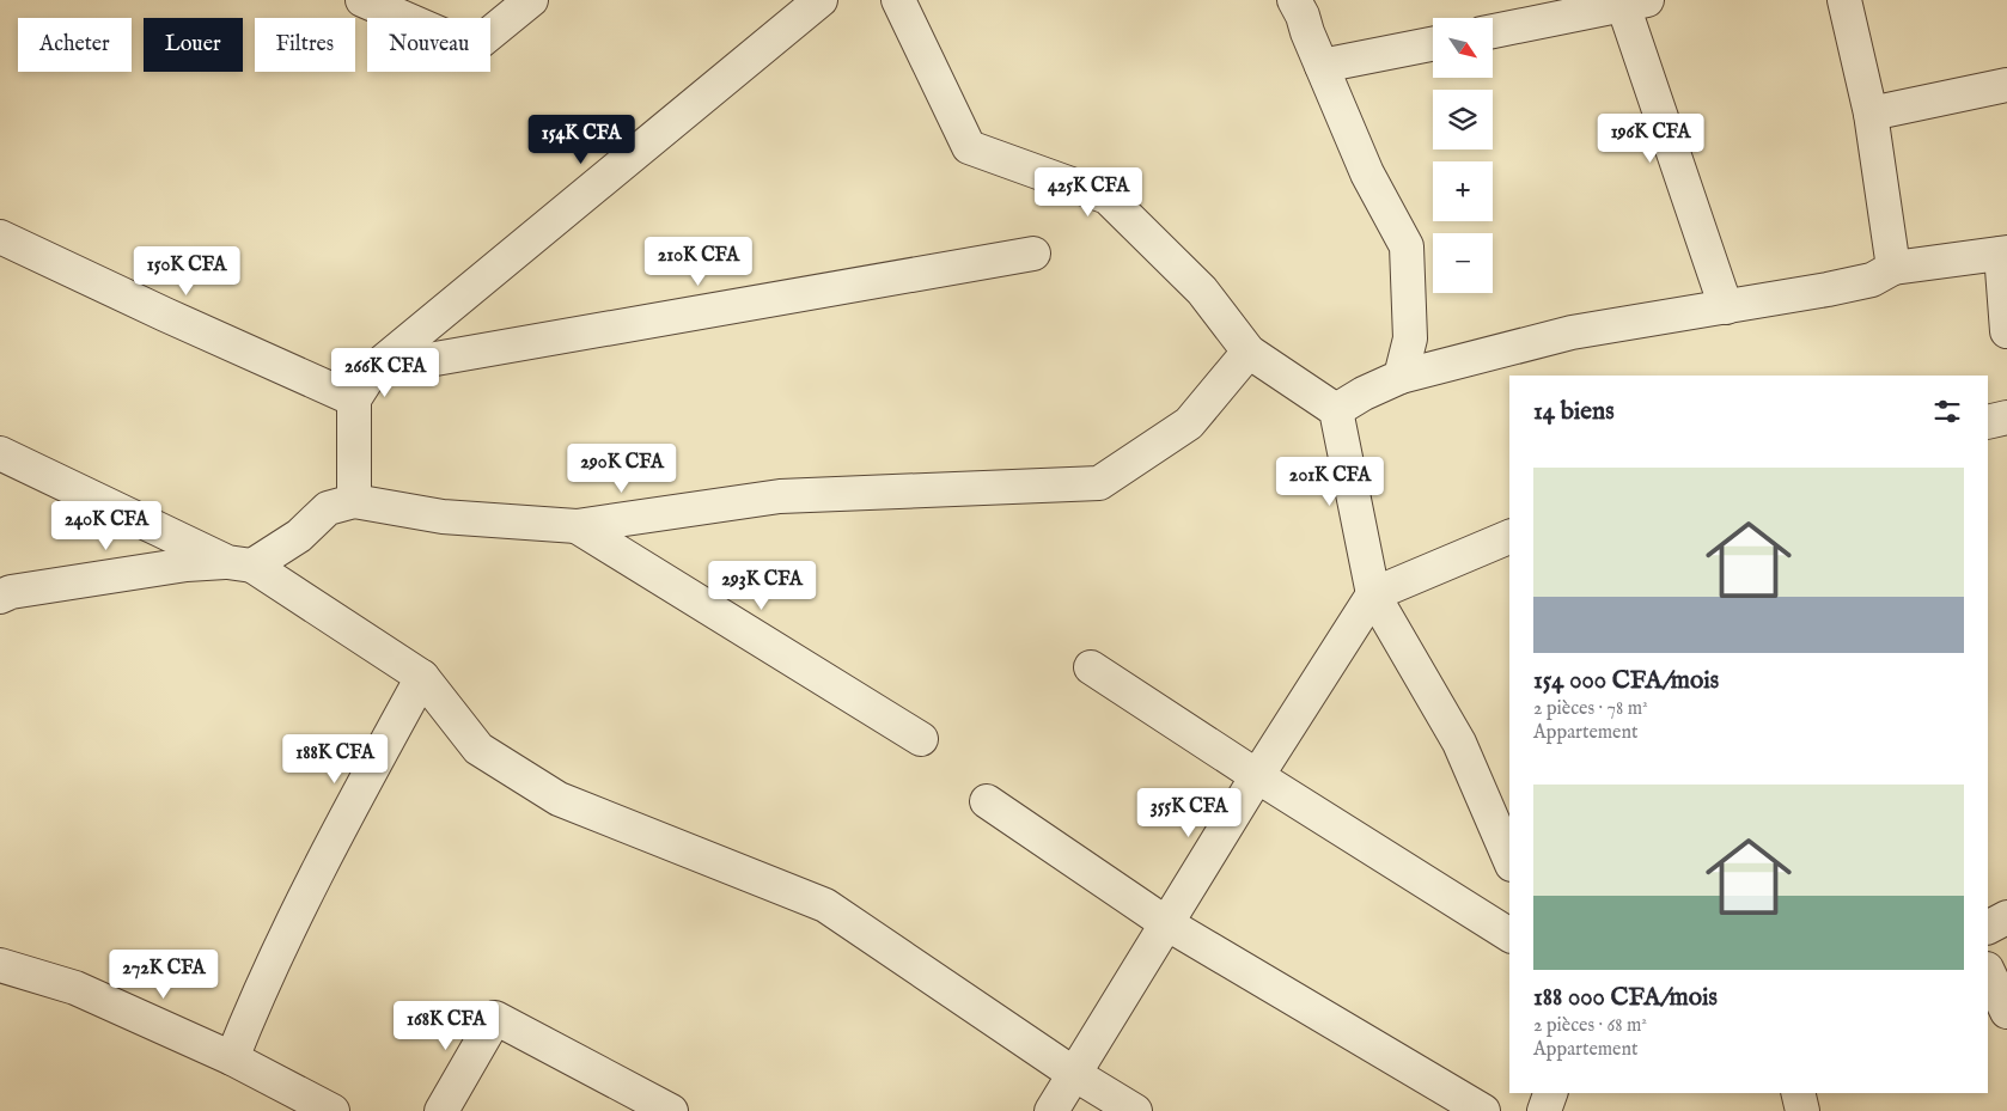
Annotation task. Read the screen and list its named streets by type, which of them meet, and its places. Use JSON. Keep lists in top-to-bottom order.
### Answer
{
  "north": "bottom right",
  "page": {
    "map_buttons": ["+", "−"],
    "chip": [
      "Acheter",
      "Louer",
      "Filtres",
      "Nouveau"
    ],
    "price": [
      "196K CFA",
      "154K CFA",
      "425K CFA",
      "210K CFA",
      "150K CFA",
      "266K CFA",
      "290K CFA",
      "201K CFA",
      "240K CFA",
      "293K CFA",
      "188K CFA",
      "355K CFA",
      "272K CFA",
      "168K CFA"
    ],
    "heading": "14 biens",
    "list": [
      {
        "name": "154 000 CFA/mois",
        "note": "2 pièces · 78 m² · Appartement"
      },
      {
        "name": "188 000 CFA/mois",
        "note": "2 pièces · 68 m² · Appartement"
      }
    ]
  }
}
